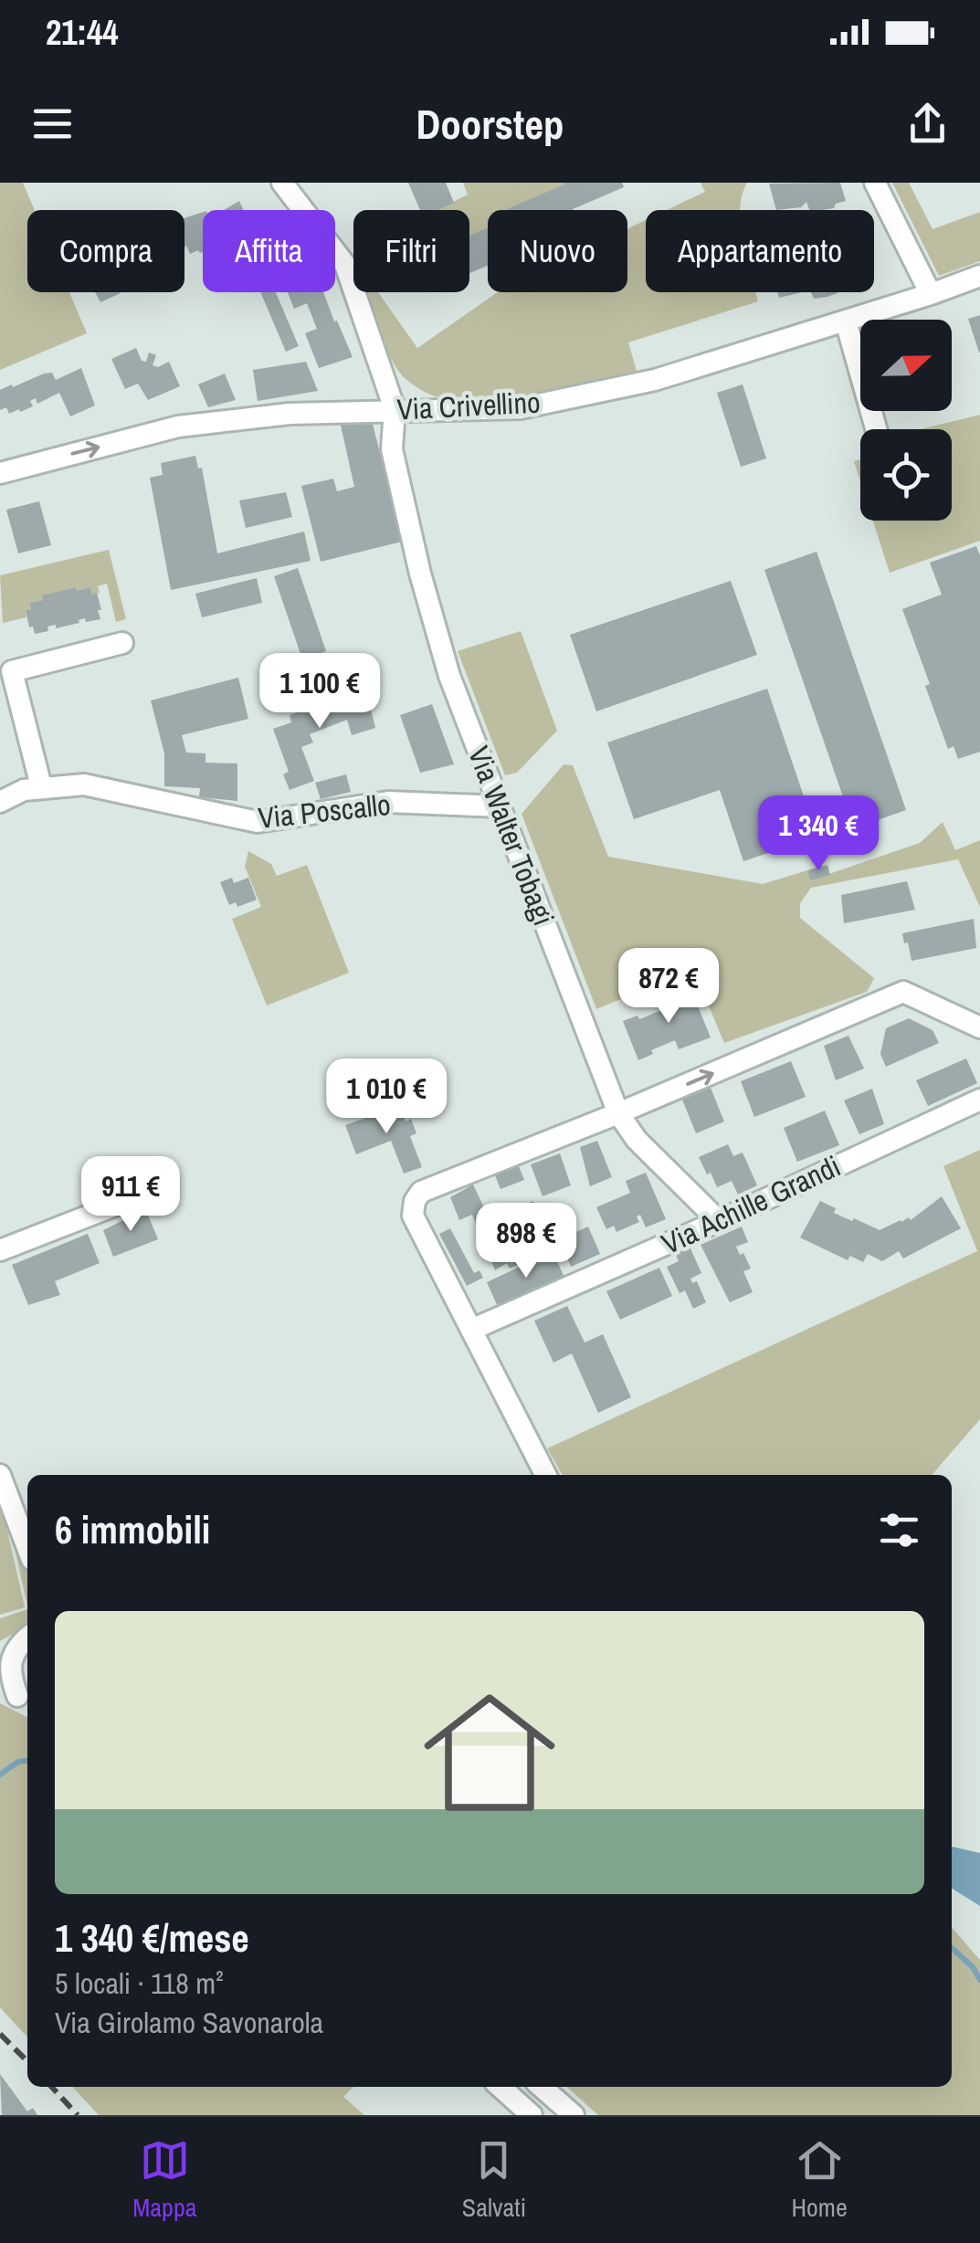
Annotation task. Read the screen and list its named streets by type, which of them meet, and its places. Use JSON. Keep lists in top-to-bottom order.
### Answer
{
  "streets": {
    "street": [
      "Via Crivellino",
      "Via Poscallo",
      "Via Walter Tobagi",
      "Via Achille Grandi"
    ]
  },
  "crossings": [
    ["Via Crivellino", "Via Walter Tobagi"],
    ["Via Poscallo", "Via Walter Tobagi"],
    ["Via Walter Tobagi", "Via Achille Grandi"]
  ],
  "one_way": ["Via Crivellino"],
  "north": "right",
  "page": {
    "status": "21:44",
    "header": "Doorstep",
    "chip": [
      "Compra",
      "Affitta",
      "Filtri",
      "Nuovo",
      "Appartamento"
    ],
    "price": [
      "1 100 €",
      "1 340 €",
      "872 €",
      "1 010 €",
      "911 €",
      "898 €"
    ],
    "heading": "6 immobili",
    "list": [
      {
        "name": "1 340 €/mese",
        "note": "5 locali · 118 m² · Via Girolamo Savonarola"
      }
    ],
    "tabs": ["Mappa", "Salvati", "Home"]
  }
}
